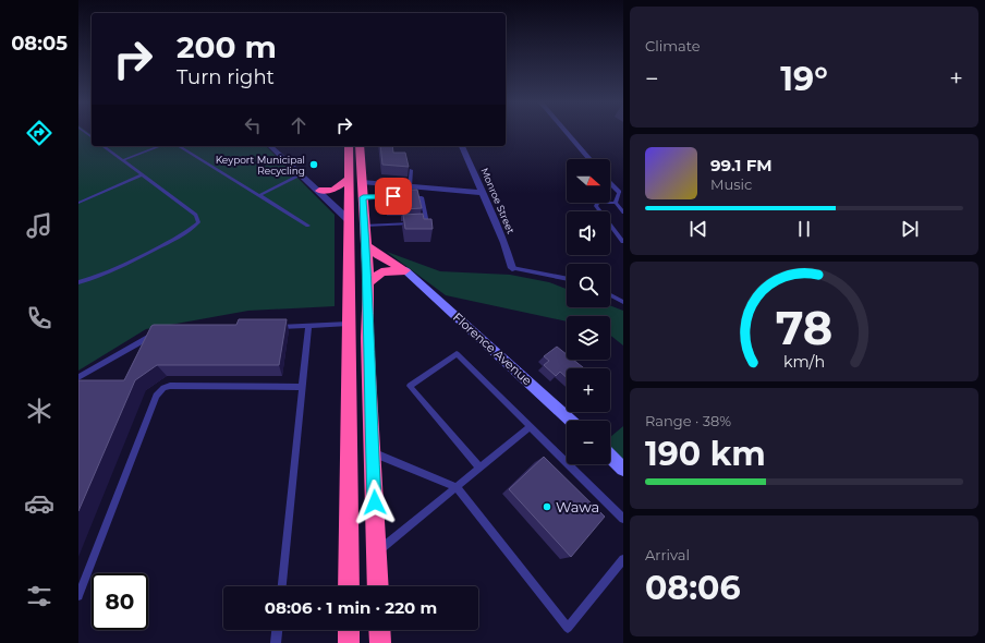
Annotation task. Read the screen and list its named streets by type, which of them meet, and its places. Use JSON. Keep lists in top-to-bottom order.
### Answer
{
  "streets": {
    "street": ["Monroe Street", "Florence Avenue"]
  },
  "places": ["Keyport Municipal Recycling", "Wawa"],
  "north": "right",
  "page": {
    "tabs": "08:05",
    "tile": [
      "Climate",
      ["Range · 38%", "190 km"],
      ["Arrival", "08:06"]
    ],
    "turn": ["200 m", "Turn right"],
    "heat": ["−", "19°", "+"],
    "song": ["99.1 FM", "Music"],
    "map_buttons": ["+", "−"],
    "limit": "80",
    "trip": "08:06 · 1 min · 220 m",
    "gauge": ["78", "km/h"]
  }
}
